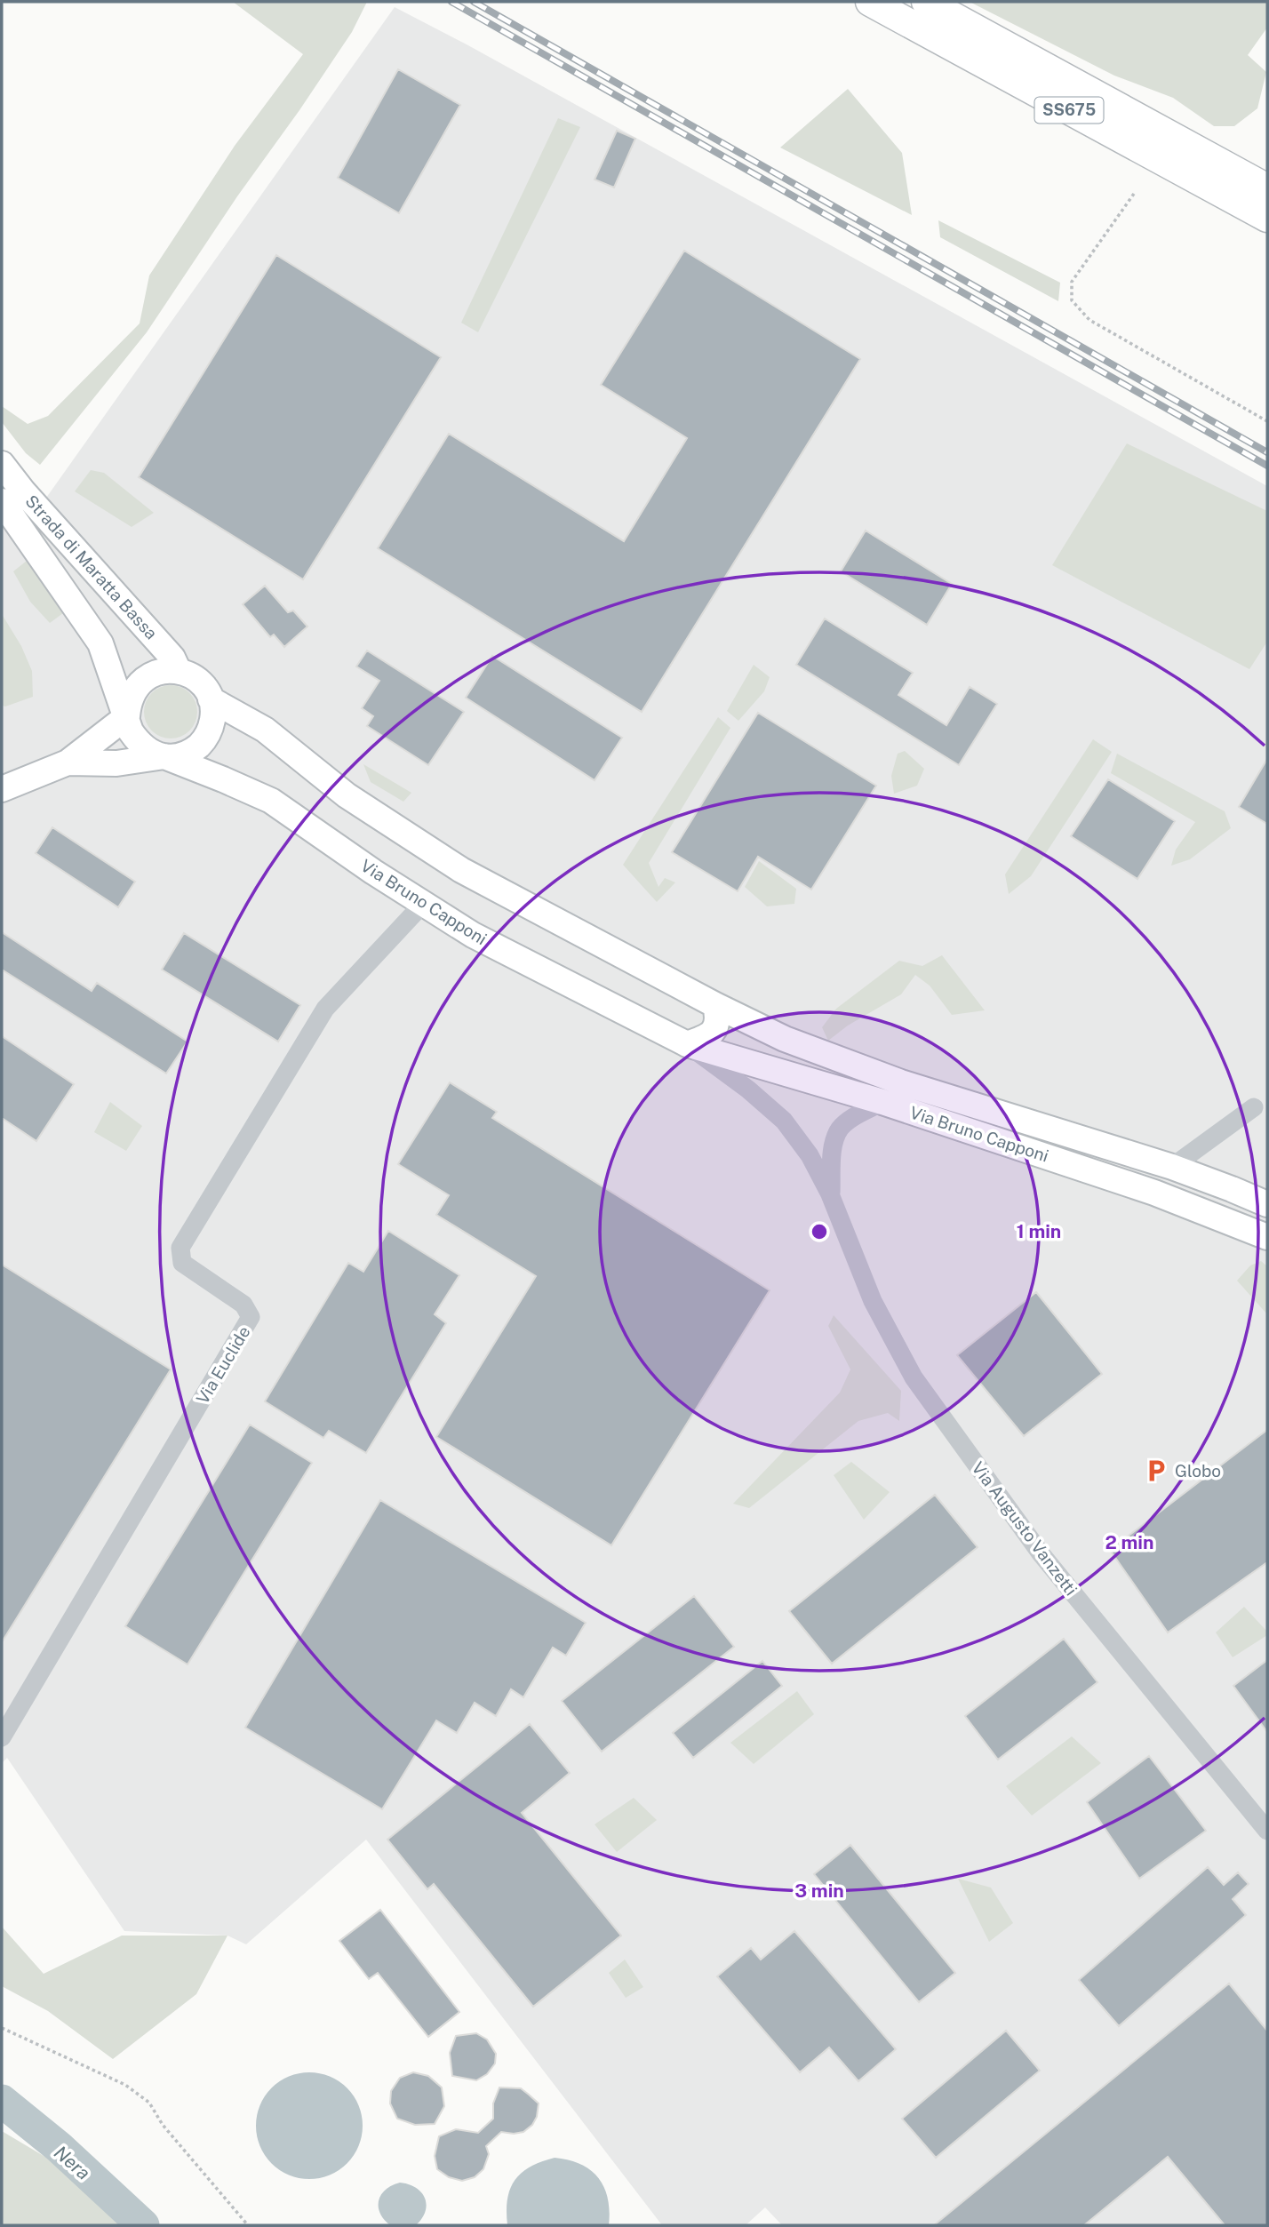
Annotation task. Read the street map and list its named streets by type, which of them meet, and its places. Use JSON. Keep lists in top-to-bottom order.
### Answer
{
  "streets": {
    "highway": ["SS675"],
    "main road": ["Strada di Maratta Bassa", "Via Bruno Capponi"],
    "street": ["Via Euclide", "Via Augusto Vanzetti"]
  },
  "crossings": [
    ["Strada di Maratta Bassa", "Via Bruno Capponi"],
    ["Via Bruno Capponi", "Via Euclide"],
    ["Via Bruno Capponi", "Via Augusto Vanzetti"]
  ],
  "water": ["Nera"],
  "places": {
    "parking": ["Globo"]
  },
  "rings": ["1 min", "2 min", "3 min"]
}
